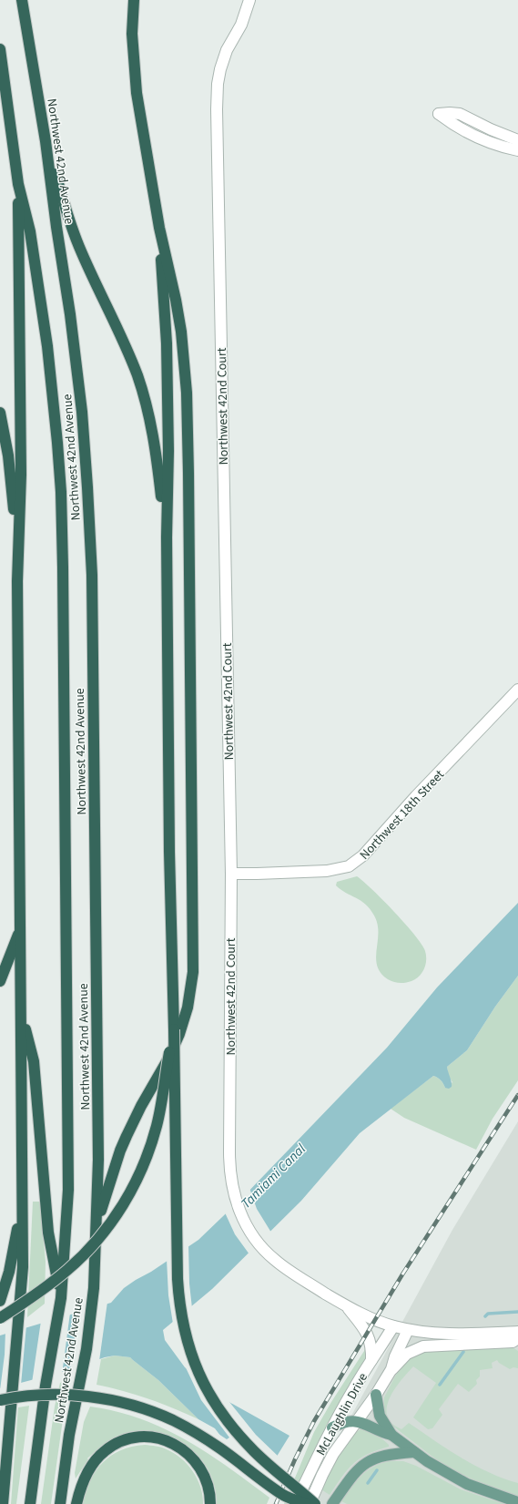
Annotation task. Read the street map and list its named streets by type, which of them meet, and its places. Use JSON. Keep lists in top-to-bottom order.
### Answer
{
  "streets": {
    "highway": ["Northwest 42nd Avenue"],
    "street": ["Northwest 42nd Court", "Northwest 18th Street", "McLaughlin Drive"]
  },
  "crossings": [
    ["Northwest 42nd Court", "Northwest 18th Street"],
    ["Northwest 42nd Court", "McLaughlin Drive"]
  ],
  "water": ["Tamiami Canal"]
}
